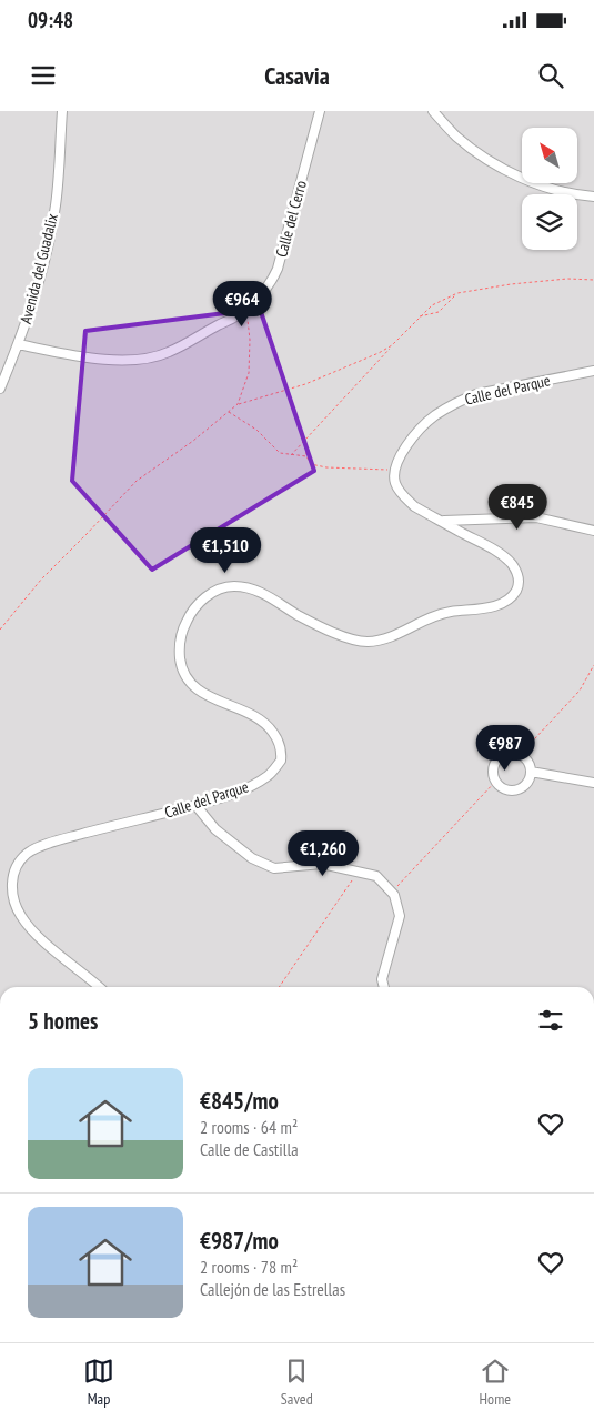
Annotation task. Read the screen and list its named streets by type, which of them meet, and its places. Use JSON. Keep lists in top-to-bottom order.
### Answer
{
  "streets": {
    "street": ["Calle del Cerro", "Avenida del Guadalix", "Calle del Parque"]
  },
  "crossings": [
    ["Calle del Cerro", "Avenida del Guadalix"]
  ],
  "north": "top left",
  "page": {
    "status": "09:48",
    "header": "Casavia",
    "price": [
      "€964",
      "€845",
      "€1,510",
      "€987",
      "€1,260"
    ],
    "heading": "5 homes",
    "list": [
      {
        "name": "€845/mo",
        "note": "2 rooms · 64 m² · Calle de Castilla"
      },
      {
        "name": "€987/mo",
        "note": "2 rooms · 78 m² · Callejón de las Estrellas"
      }
    ],
    "tabs": ["Map", "Saved", "Home"]
  }
}
